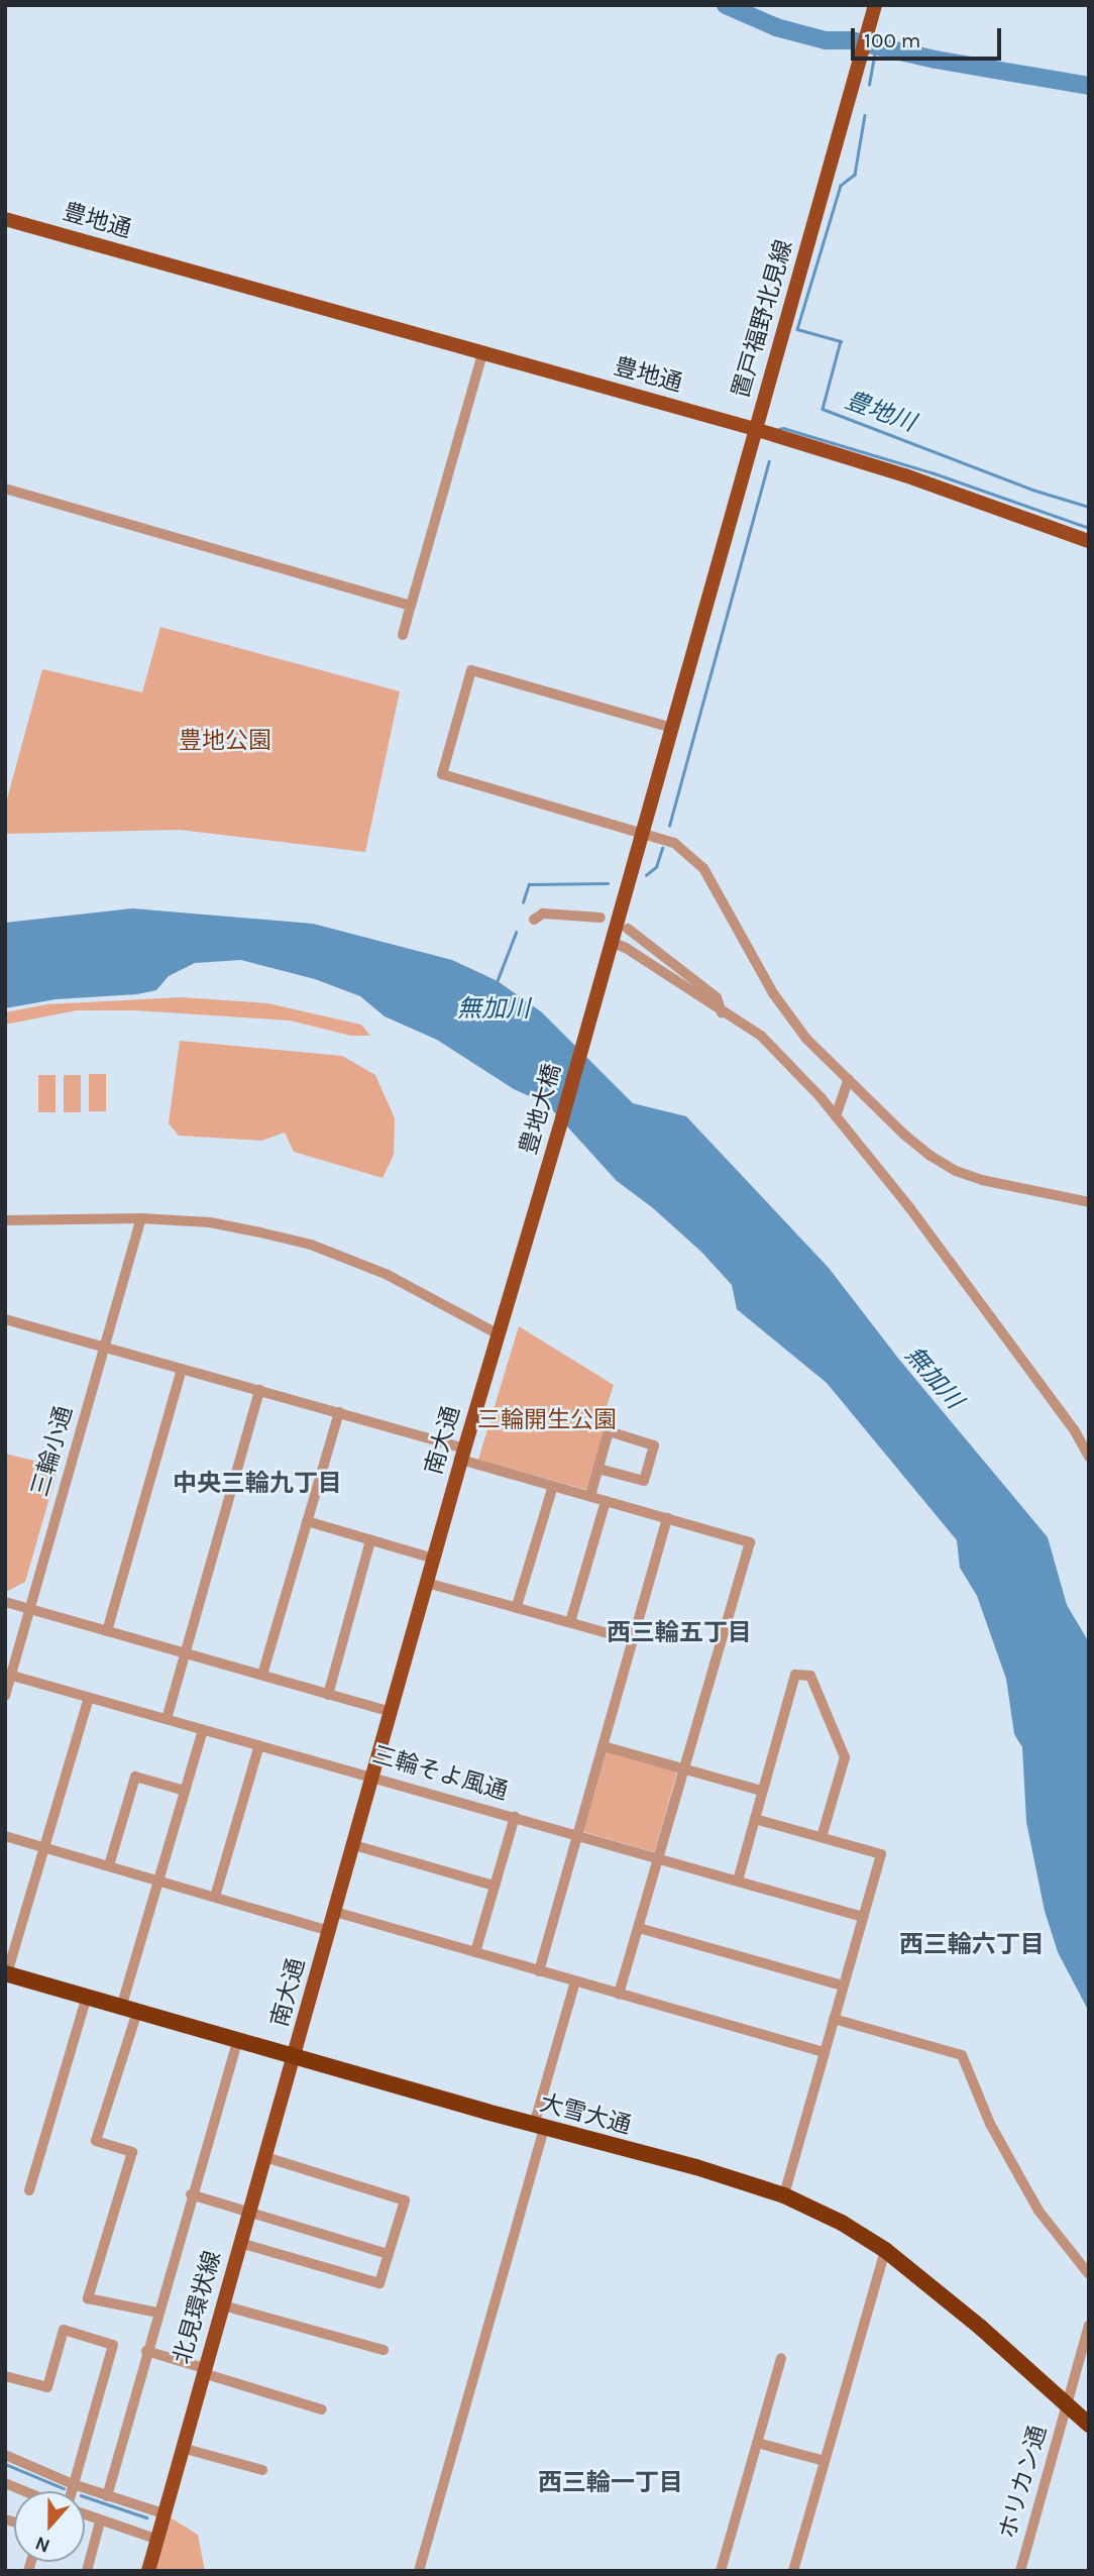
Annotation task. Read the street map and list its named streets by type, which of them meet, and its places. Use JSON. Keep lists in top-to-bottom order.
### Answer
{
  "streets": {
    "highway": ["大雪大通"],
    "main road": [
      "豊地通",
      "置戸福野北見線",
      "豊地大橋",
      "南大通",
      "北見環状線"
    ],
    "street": ["三輪小通", "三輪そよ風通", "ホリカン通"]
  },
  "crossings": [
    ["豊地通", "置戸福野北見線"],
    ["豊地大橋", "南大通"],
    ["南大通", "三輪そよ風通"],
    ["南大通", "大雪大通"],
    ["南大通", "北見環状線"],
    ["三輪小通", "三輪そよ風通"],
    ["大雪大通", "北見環状線"],
    ["大雪大通", "ホリカン通"]
  ],
  "districts": [
    "中央三輪九丁目",
    "西三輪五丁目",
    "西三輪六丁目",
    "西三輪一丁目"
  ],
  "water": ["豊地川", "無加川"],
  "parks": ["豊地公園", "三輪開生公園"],
  "scale_bar": "100 m",
  "north": "bottom"
}
